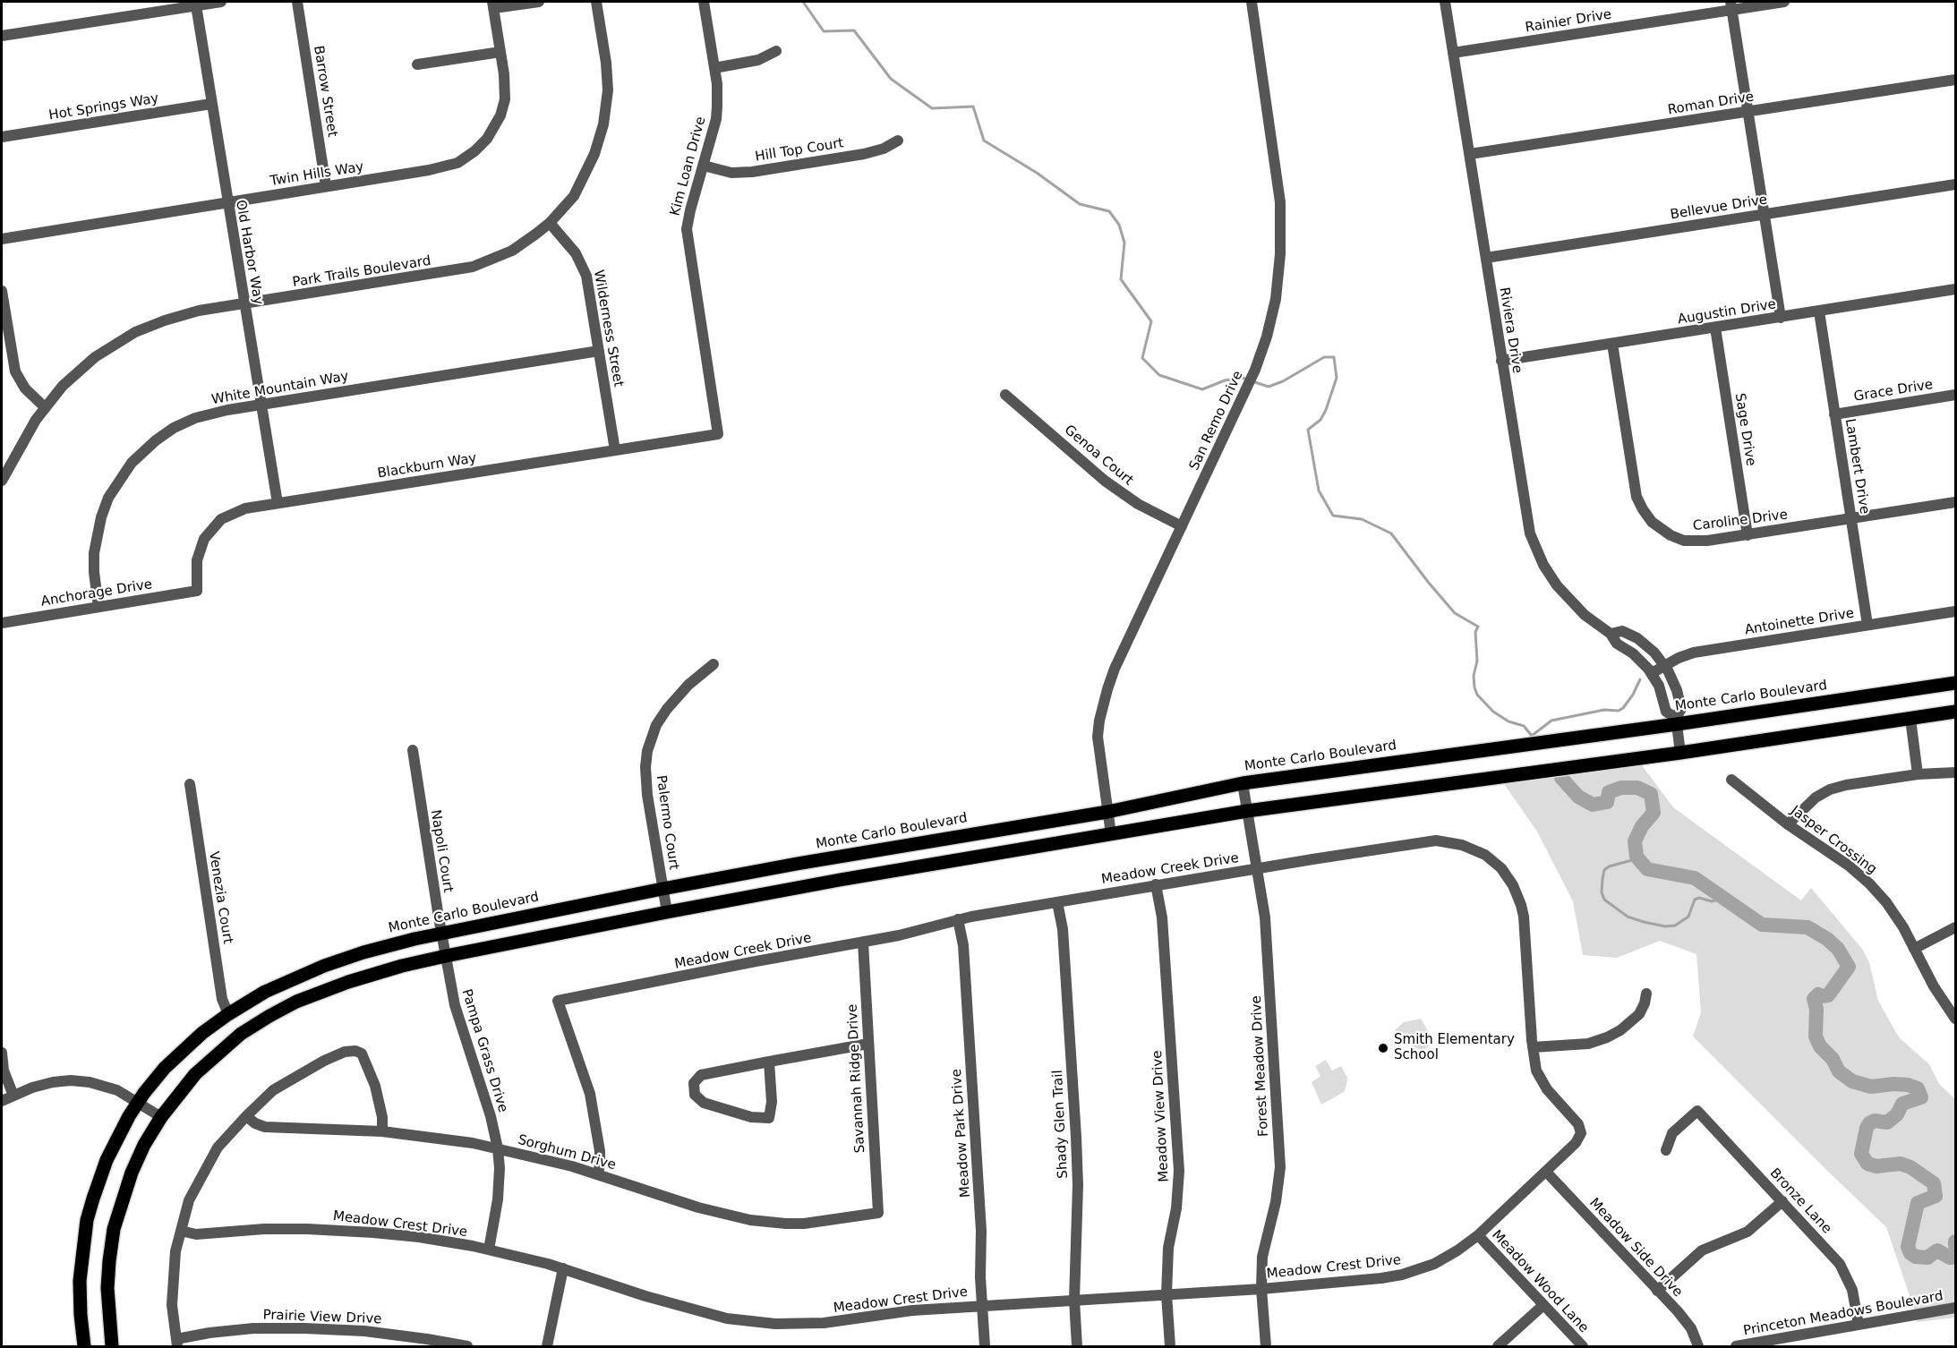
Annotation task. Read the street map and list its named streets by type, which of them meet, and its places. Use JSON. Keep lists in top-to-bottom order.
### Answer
{
  "streets": {
    "main road": ["Monte Carlo Boulevard"],
    "street": [
      "Rainier Drive",
      "Barrow Street",
      "Roman Drive",
      "Hot Springs Way",
      "Hill Top Court",
      "Kim Loan Drive",
      "Twin Hills Way",
      "Bellevue Drive",
      "Old Harbor Way",
      "Park Trails Boulevard",
      "Augustin Drive",
      "Wilderness Street",
      "Riviera Drive",
      "White Mountain Way",
      "Grace Drive",
      "San Remo Drive",
      "Sage Drive",
      "Genoa Court",
      "Blackburn Way",
      "Lambert Drive",
      "Caroline Drive",
      "Anchorage Drive",
      "Antoinette Drive",
      "Palermo Court",
      "Jasper Crossing",
      "Napoli Court",
      "Meadow Creek Drive",
      "Venezia Court",
      "Pampa Grass Drive",
      "Forest Meadow Drive",
      "Savannah Ridge Drive",
      "Meadow View Drive",
      "Shady Glen Trail",
      "Meadow Park Drive",
      "Sorghum Drive",
      "Bronze Lane",
      "Meadow Crest Drive",
      "Meadow Side Drive",
      "Meadow Wood Lane",
      "Princeton Meadows Boulevard",
      "Prairie View Drive"
    ]
  },
  "crossings": [
    ["Rainier Drive", "Riviera Drive"],
    ["Barrow Street", "Twin Hills Way"],
    ["Roman Drive", "Riviera Drive"],
    ["Hot Springs Way", "Old Harbor Way"],
    ["Hill Top Court", "Kim Loan Drive"],
    ["Kim Loan Drive", "Blackburn Way"],
    ["Twin Hills Way", "Old Harbor Way"],
    ["Bellevue Drive", "Riviera Drive"],
    ["Old Harbor Way", "Park Trails Boulevard"],
    ["Old Harbor Way", "White Mountain Way"],
    ["Old Harbor Way", "Blackburn Way"],
    ["Park Trails Boulevard", "Wilderness Street"],
    ["Augustin Drive", "Riviera Drive"],
    ["Augustin Drive", "Sage Drive"],
    ["Augustin Drive", "Lambert Drive"],
    ["Augustin Drive", "Caroline Drive"],
    ["Wilderness Street", "White Mountain Way"],
    ["Wilderness Street", "Blackburn Way"],
    ["Riviera Drive", "Antoinette Drive"],
    ["Riviera Drive", "Monte Carlo Boulevard"],
    ["White Mountain Way", "Anchorage Drive"],
    ["Grace Drive", "Lambert Drive"],
    ["San Remo Drive", "Genoa Court"],
    ["San Remo Drive", "Monte Carlo Boulevard"],
    ["Sage Drive", "Caroline Drive"],
    ["Blackburn Way", "Anchorage Drive"],
    ["Lambert Drive", "Caroline Drive"],
    ["Lambert Drive", "Antoinette Drive"],
    ["Monte Carlo Boulevard", "Palermo Court"],
    ["Monte Carlo Boulevard", "Napoli Court"],
    ["Monte Carlo Boulevard", "Venezia Court"],
    ["Monte Carlo Boulevard", "Forest Meadow Drive"],
    ["Napoli Court", "Pampa Grass Drive"],
    ["Meadow Creek Drive", "Forest Meadow Drive"],
    ["Meadow Creek Drive", "Savannah Ridge Drive"],
    ["Meadow Creek Drive", "Meadow View Drive"],
    ["Meadow Creek Drive", "Shady Glen Trail"],
    ["Meadow Creek Drive", "Meadow Park Drive"],
    ["Meadow Creek Drive", "Sorghum Drive"],
    ["Meadow Creek Drive", "Meadow Crest Drive"],
    ["Pampa Grass Drive", "Sorghum Drive"],
    ["Pampa Grass Drive", "Meadow Crest Drive"],
    ["Forest Meadow Drive", "Meadow Crest Drive"],
    ["Savannah Ridge Drive", "Sorghum Drive"],
    ["Meadow View Drive", "Meadow Crest Drive"],
    ["Shady Glen Trail", "Meadow Crest Drive"],
    ["Meadow Park Drive", "Meadow Crest Drive"],
    ["Bronze Lane", "Princeton Meadows Boulevard"],
    ["Meadow Crest Drive", "Meadow Side Drive"],
    ["Meadow Crest Drive", "Meadow Wood Lane"]
  ],
  "places": ["Smith Elementary School"]
}
